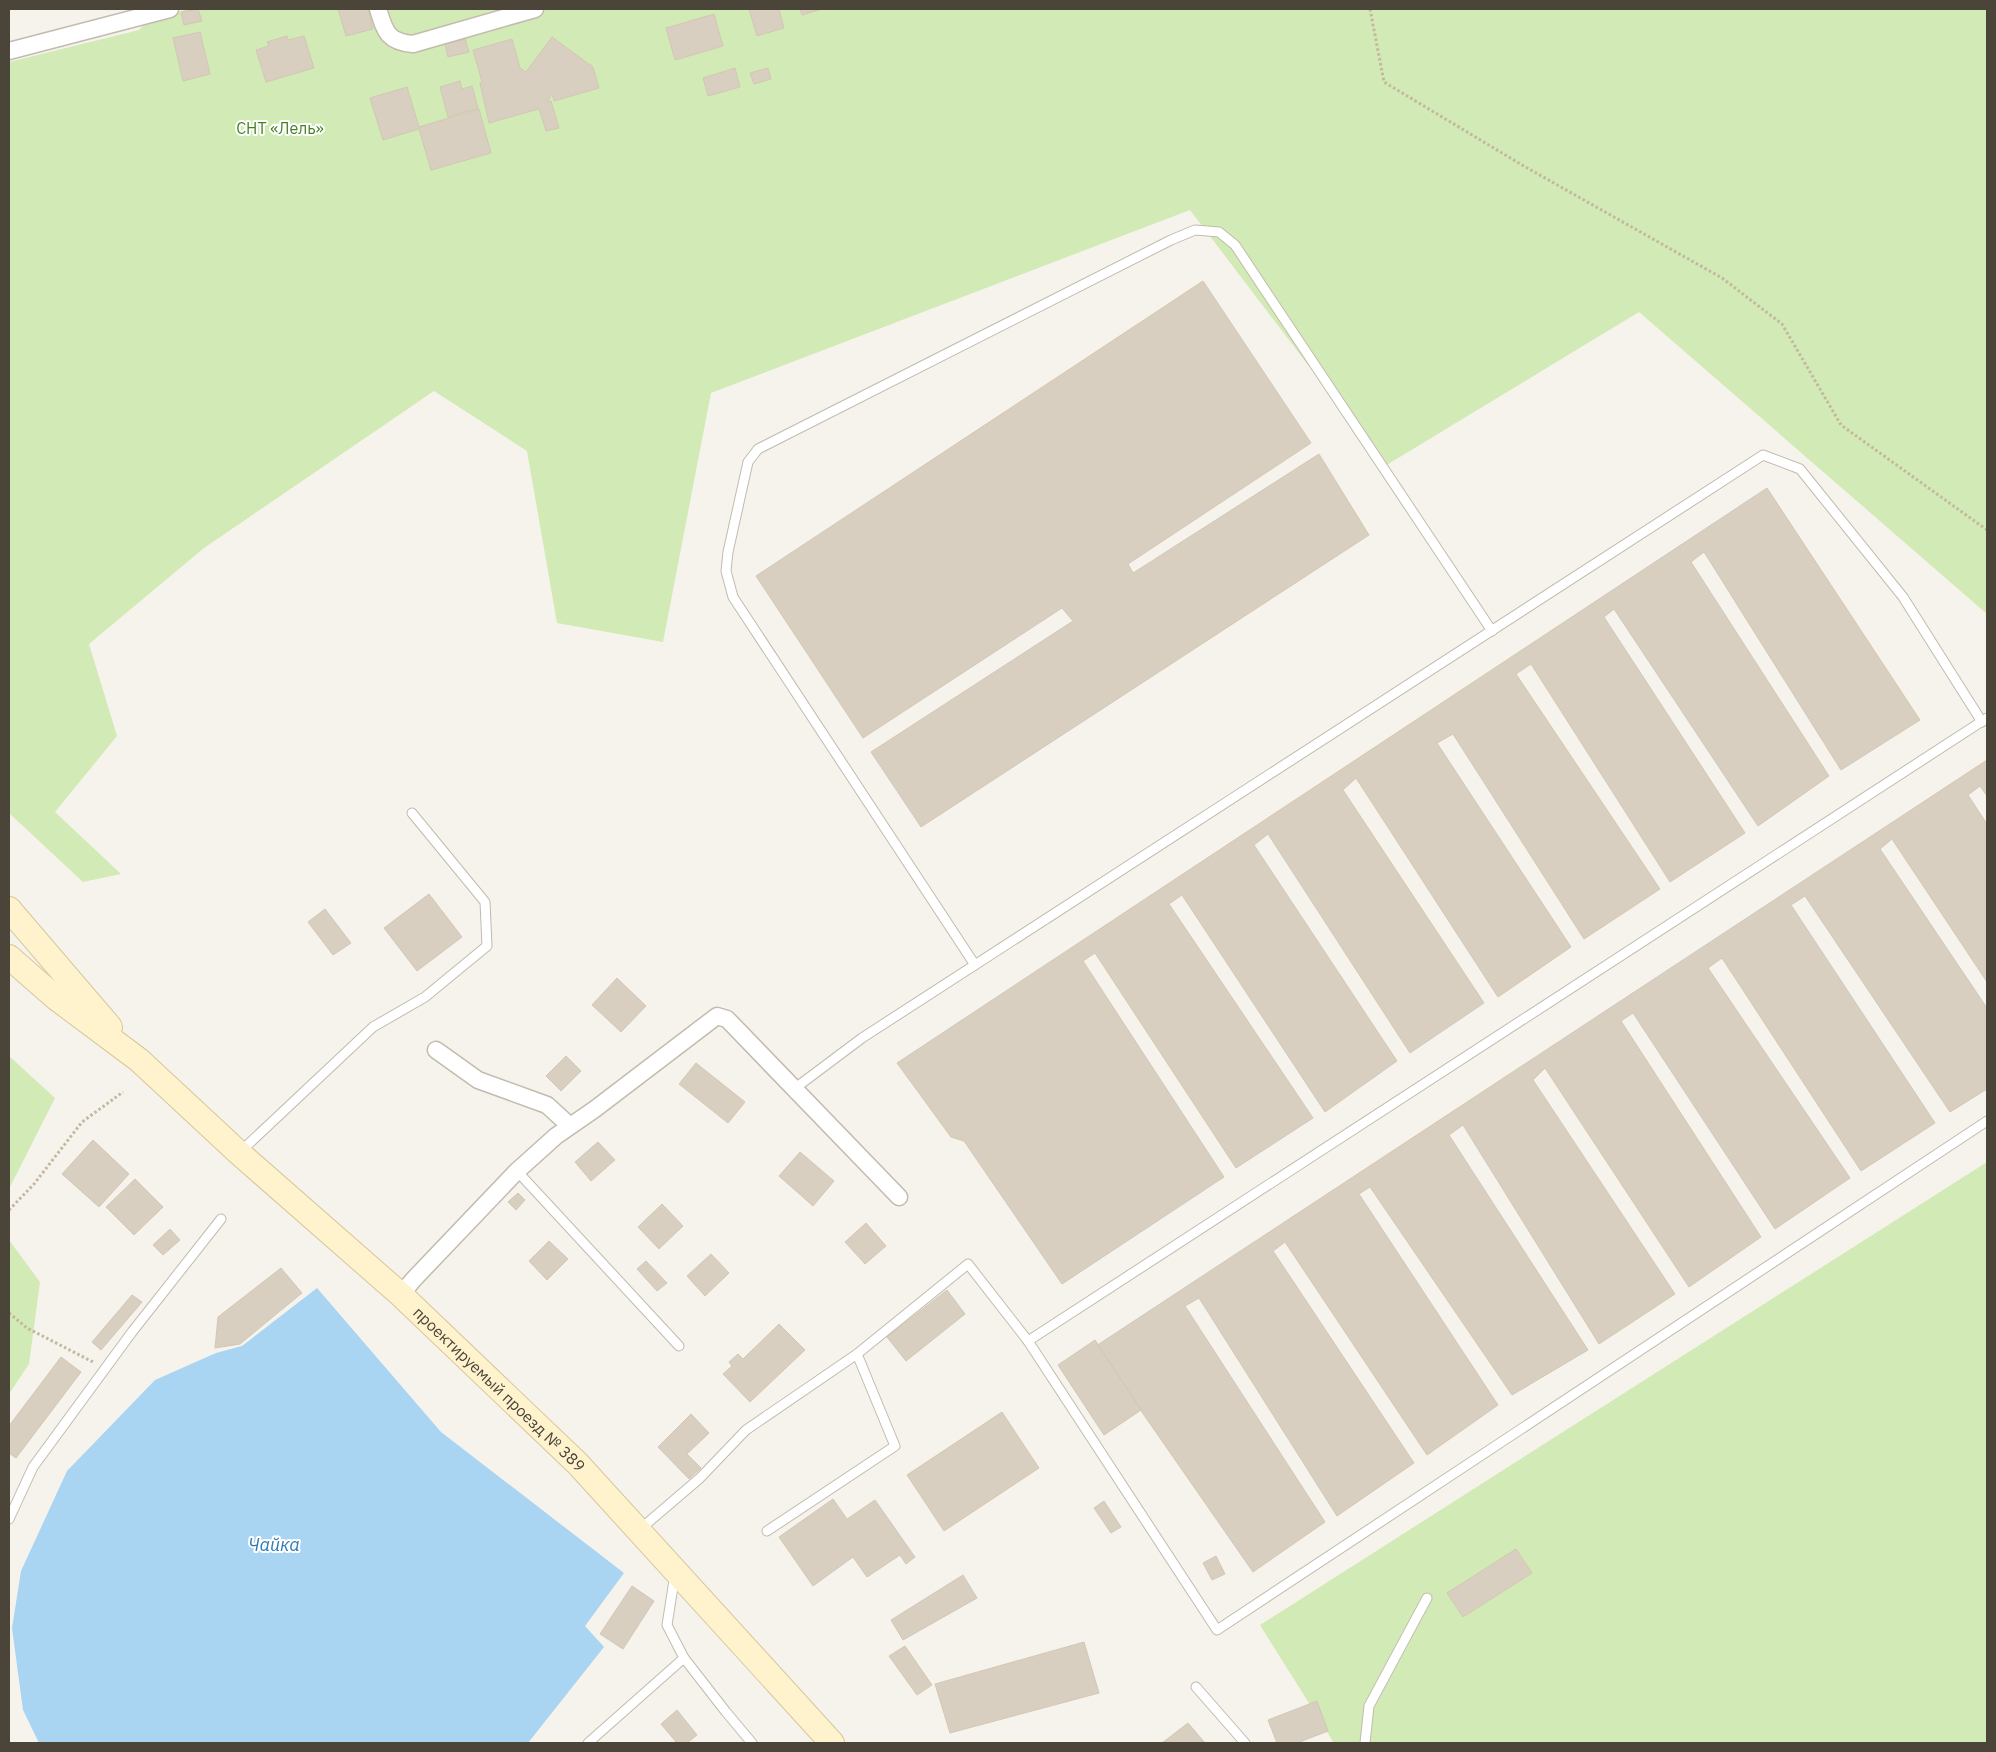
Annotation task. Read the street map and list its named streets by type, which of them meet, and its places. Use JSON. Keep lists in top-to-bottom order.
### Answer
{
  "streets": {
    "main road": ["проектируемый проезд № 389"]
  },
  "water": ["Чайка"],
  "parks": ["СНТ «Лель»"]
}
